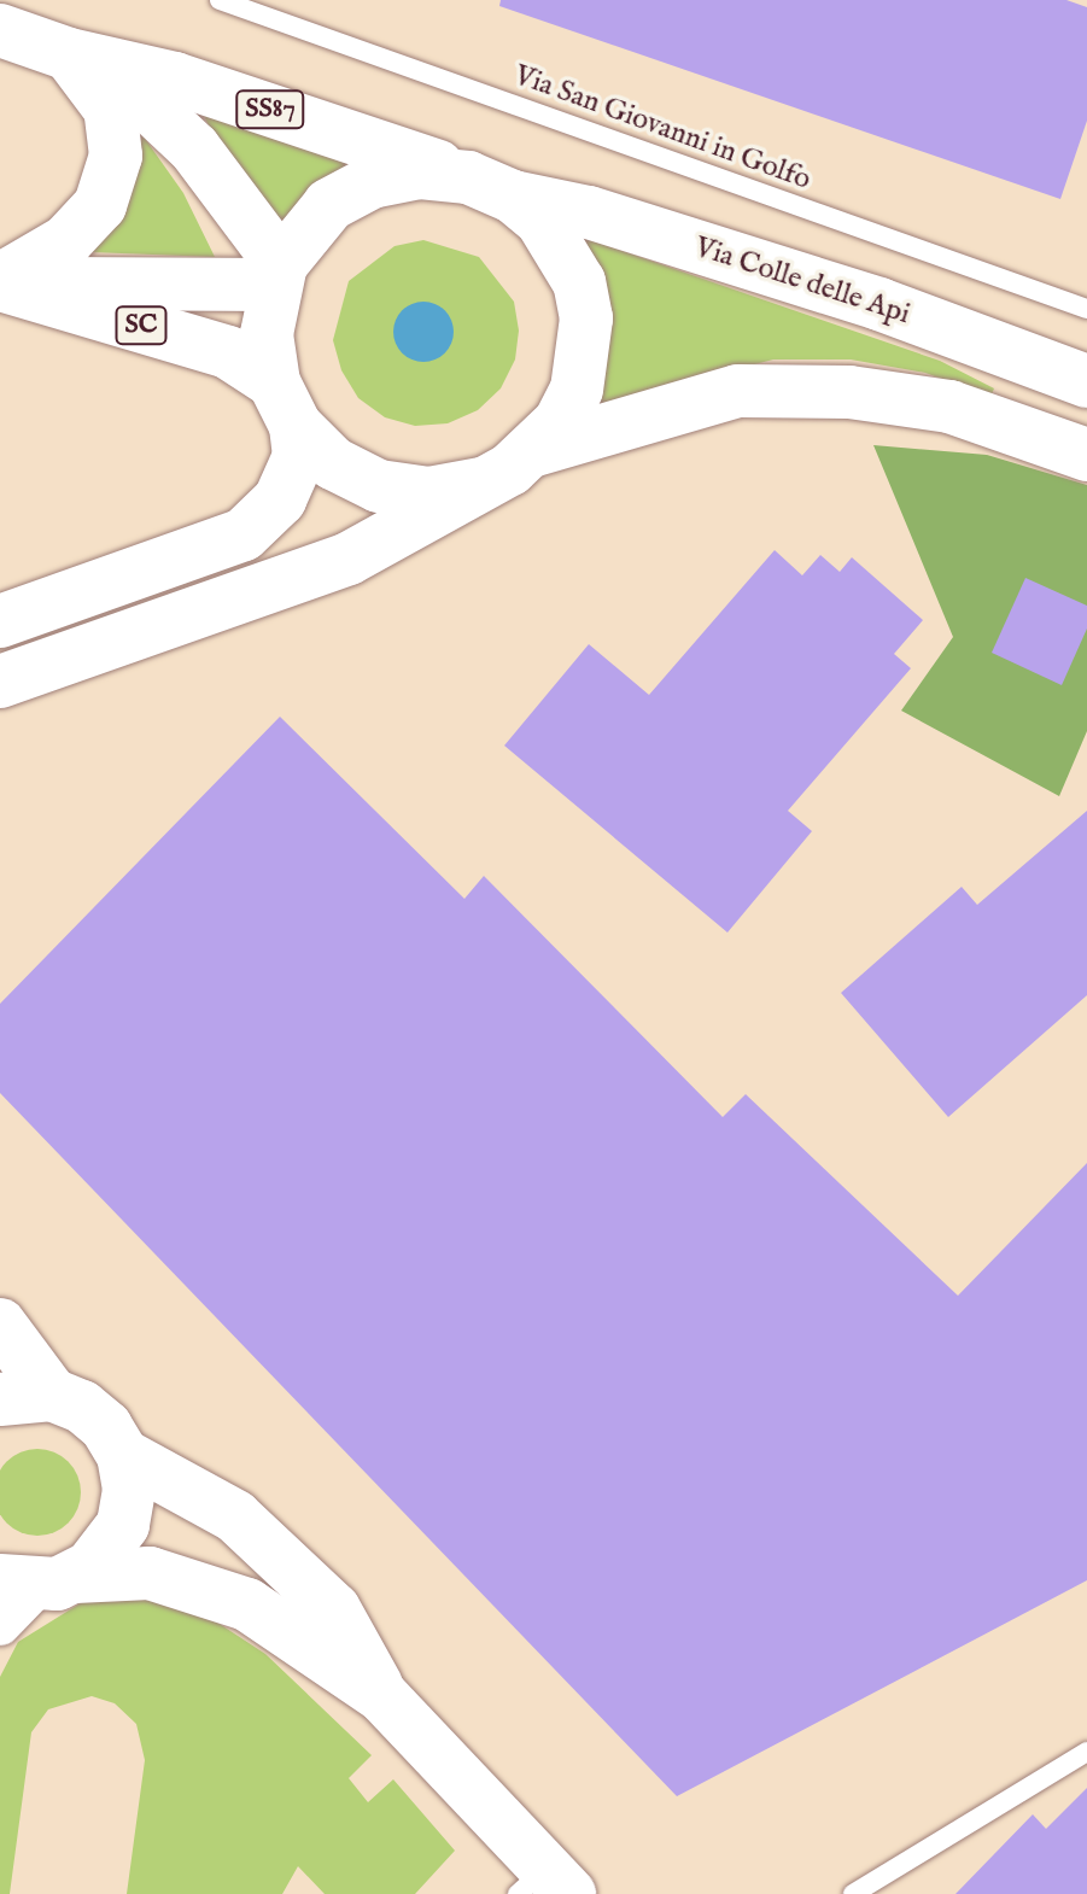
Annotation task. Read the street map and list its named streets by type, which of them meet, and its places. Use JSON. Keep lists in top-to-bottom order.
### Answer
{
  "streets": {
    "main road": ["SS87", "Via Colle delle Api", "SC"],
    "lane": ["Via San Giovanni in Golfo"]
  },
  "crossings": [
    ["SS87", "Via Colle delle Api"],
    ["SS87", "SC"],
    ["Via Colle delle Api", "SC"]
  ]
}
